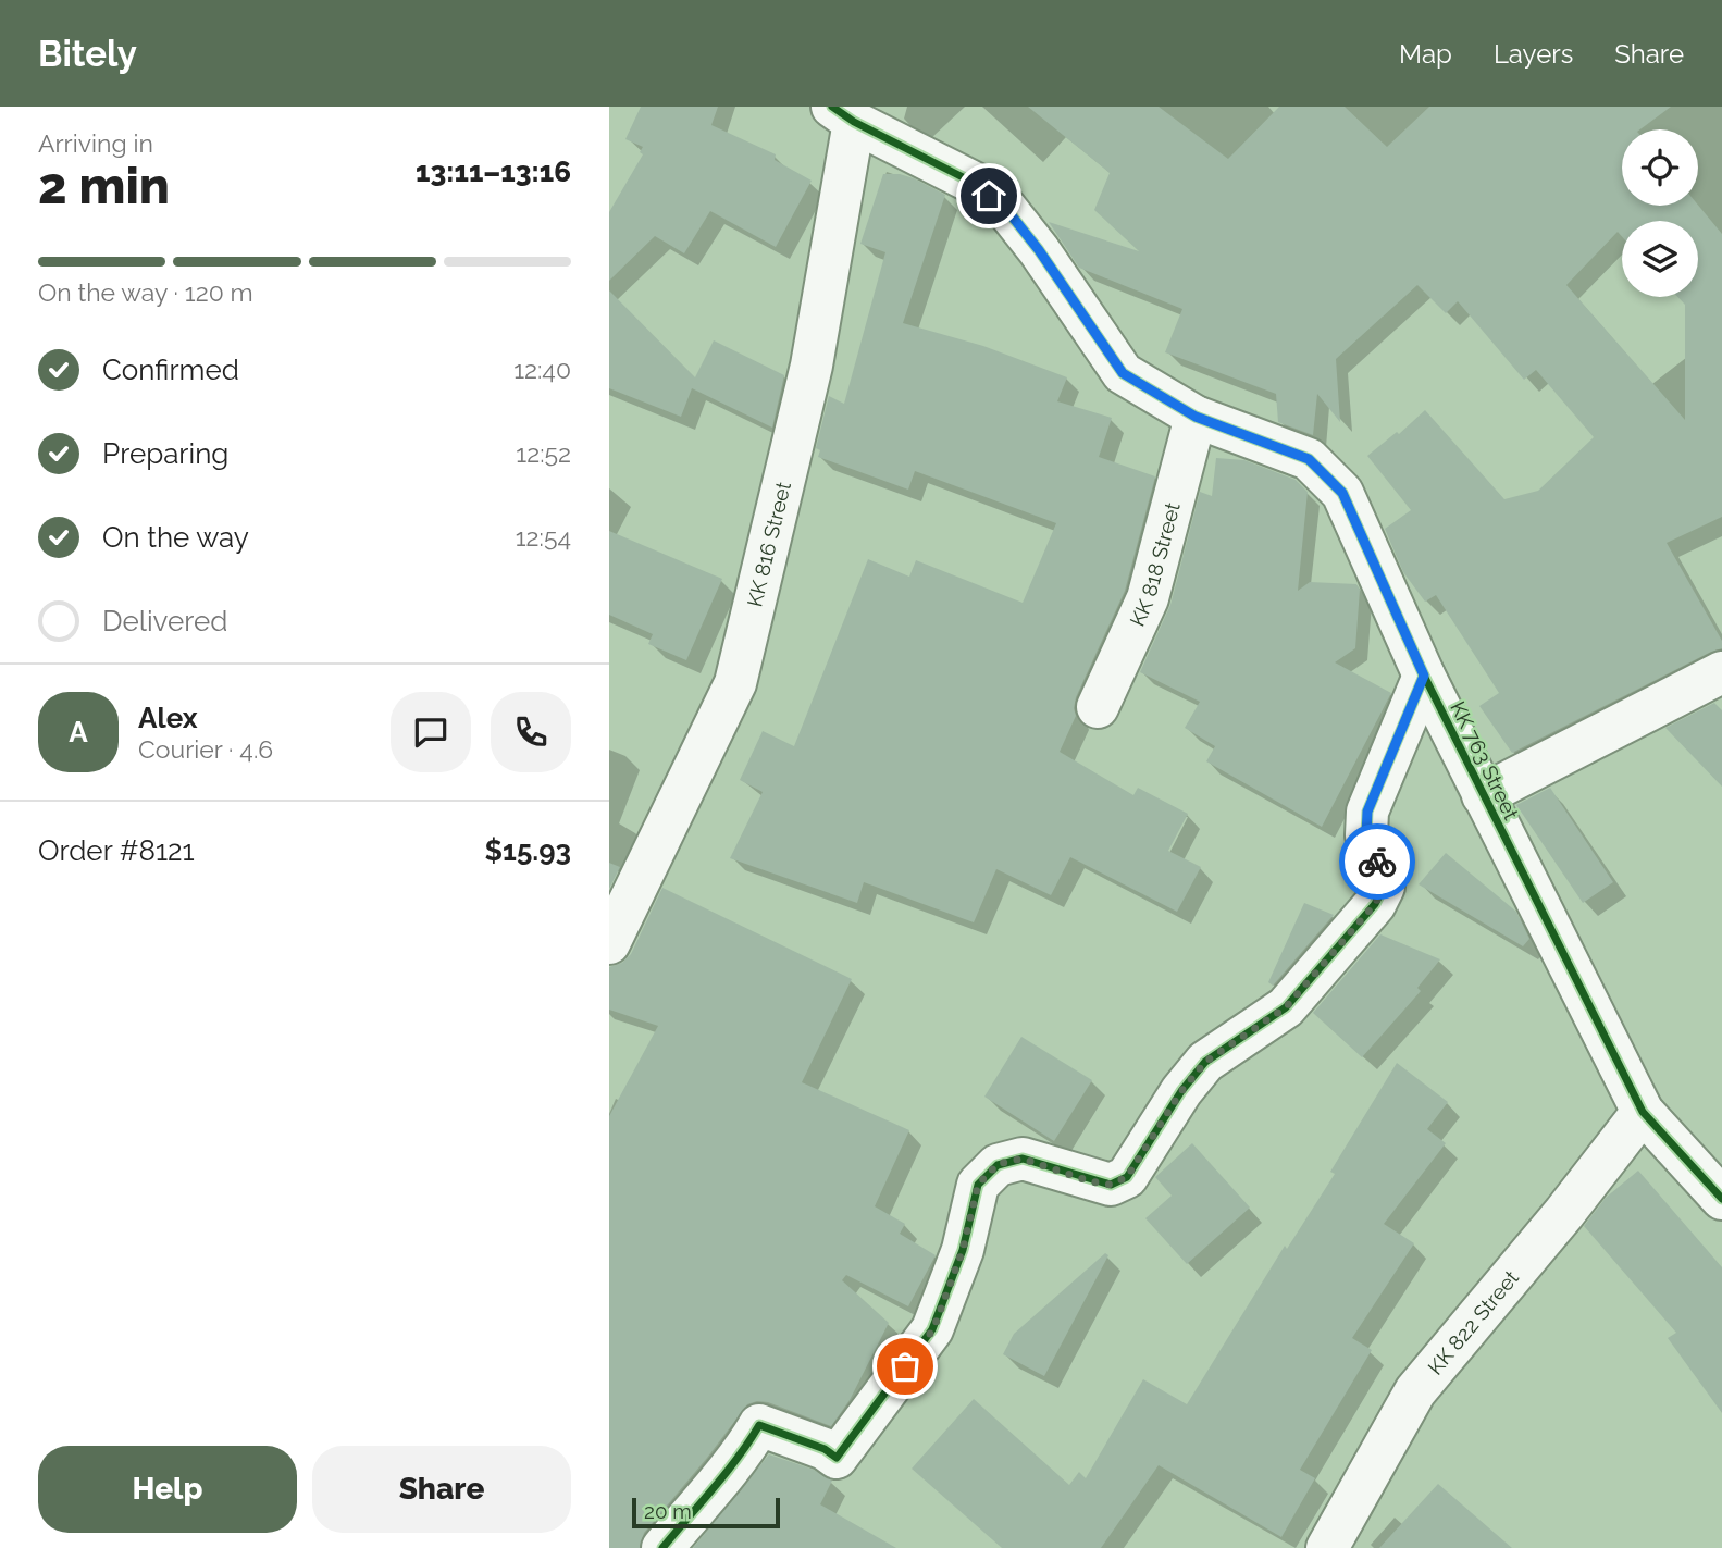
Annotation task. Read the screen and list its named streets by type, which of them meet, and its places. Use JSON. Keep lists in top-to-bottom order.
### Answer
{
  "streets": {
    "street": [
      "KK 816 Street",
      "KK 818 Street",
      "KK 763 Street",
      "KK 822 Street"
    ]
  },
  "crossings": [
    ["KK 816 Street", "KK 763 Street"],
    ["KK 818 Street", "KK 763 Street"],
    ["KK 763 Street", "KK 822 Street"]
  ],
  "scale_bar": "20 m",
  "page": {
    "header": "Bitely",
    "nav": ["Map", "Layers", "Share"],
    "heading": ["2 min", "Arriving in", "13:11–13:16"],
    "panel": [
      "Alex",
      "Courier · 4.6",
      "Order #8121",
      "$15.93"
    ],
    "bar": "On the way · 120 m",
    "list": [
      ["Confirmed", "12:40"],
      ["Preparing", "12:52"],
      ["On the way", "12:54"],
      "Delivered"
    ],
    "round": "A",
    "buttons": ["Help", "Share"],
    "scale": "20 m"
  }
}
